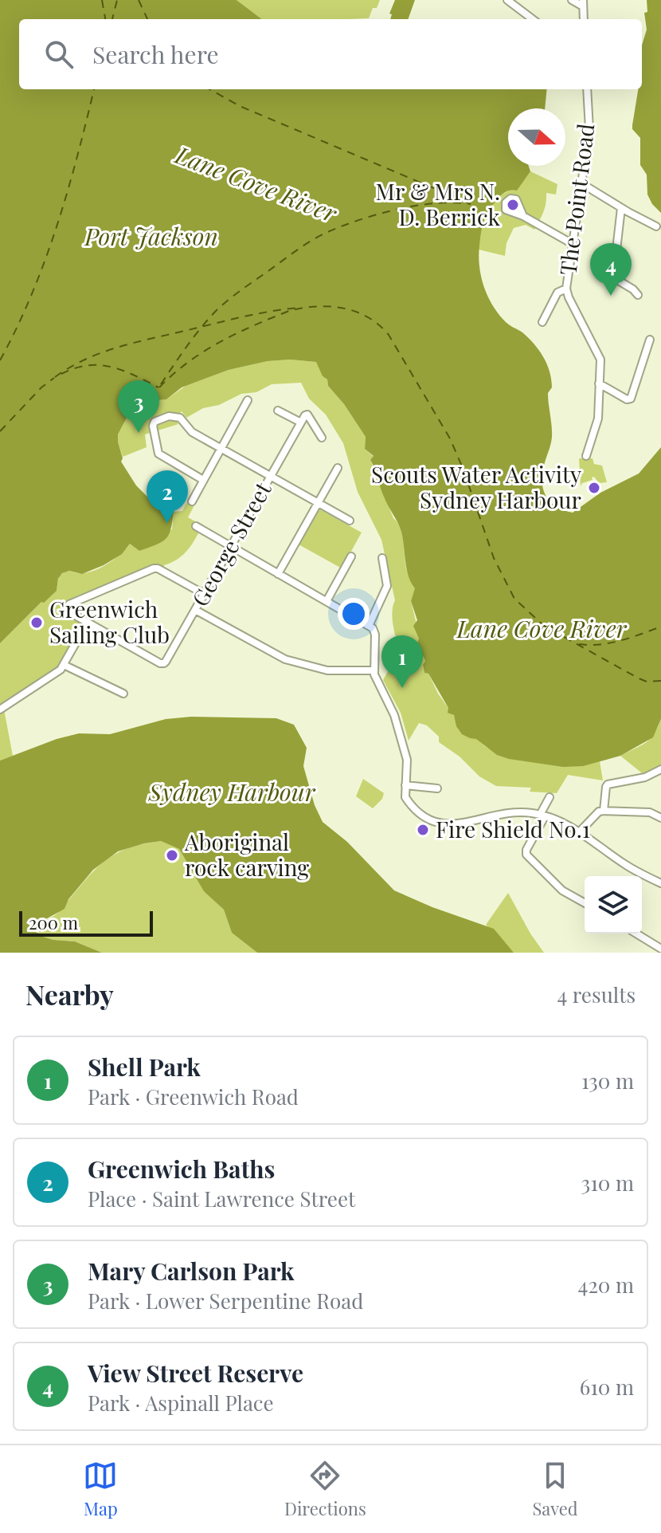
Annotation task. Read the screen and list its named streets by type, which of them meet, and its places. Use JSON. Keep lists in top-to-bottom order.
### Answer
{
  "streets": {
    "street": ["The Point Road", "George Street"]
  },
  "water": ["Lane Cove River", "Port Jackson", "Sydney Harbour"],
  "places": [
    "Mr & Mrs N. D. Berrick",
    "Scouts Water Activity Sydney Harbour",
    "Greenwich Sailing Club",
    "Fire Shield No.1",
    "Aboriginal rock carving"
  ],
  "scale_bar": "200 m",
  "north": "right",
  "page": {
    "search": "Search here",
    "pins": [
      "4",
      "3",
      "2",
      "1"
    ],
    "scale": "200 m",
    "heading": ["Nearby", "4 results"],
    "list": [
      {
        "mark": "1",
        "name": "Shell Park",
        "note": "Park · Greenwich Road",
        "value": "130 m"
      },
      {
        "mark": "2",
        "name": "Greenwich Baths",
        "note": "Place · Saint Lawrence Street",
        "value": "310 m"
      },
      {
        "mark": "3",
        "name": "Mary Carlson Park",
        "note": "Park · Lower Serpentine Road",
        "value": "420 m"
      },
      {
        "mark": "4",
        "name": "View Street Reserve",
        "note": "Park · Aspinall Place",
        "value": "610 m"
      }
    ],
    "nav": ["Map", "Directions", "Saved"]
  }
}
